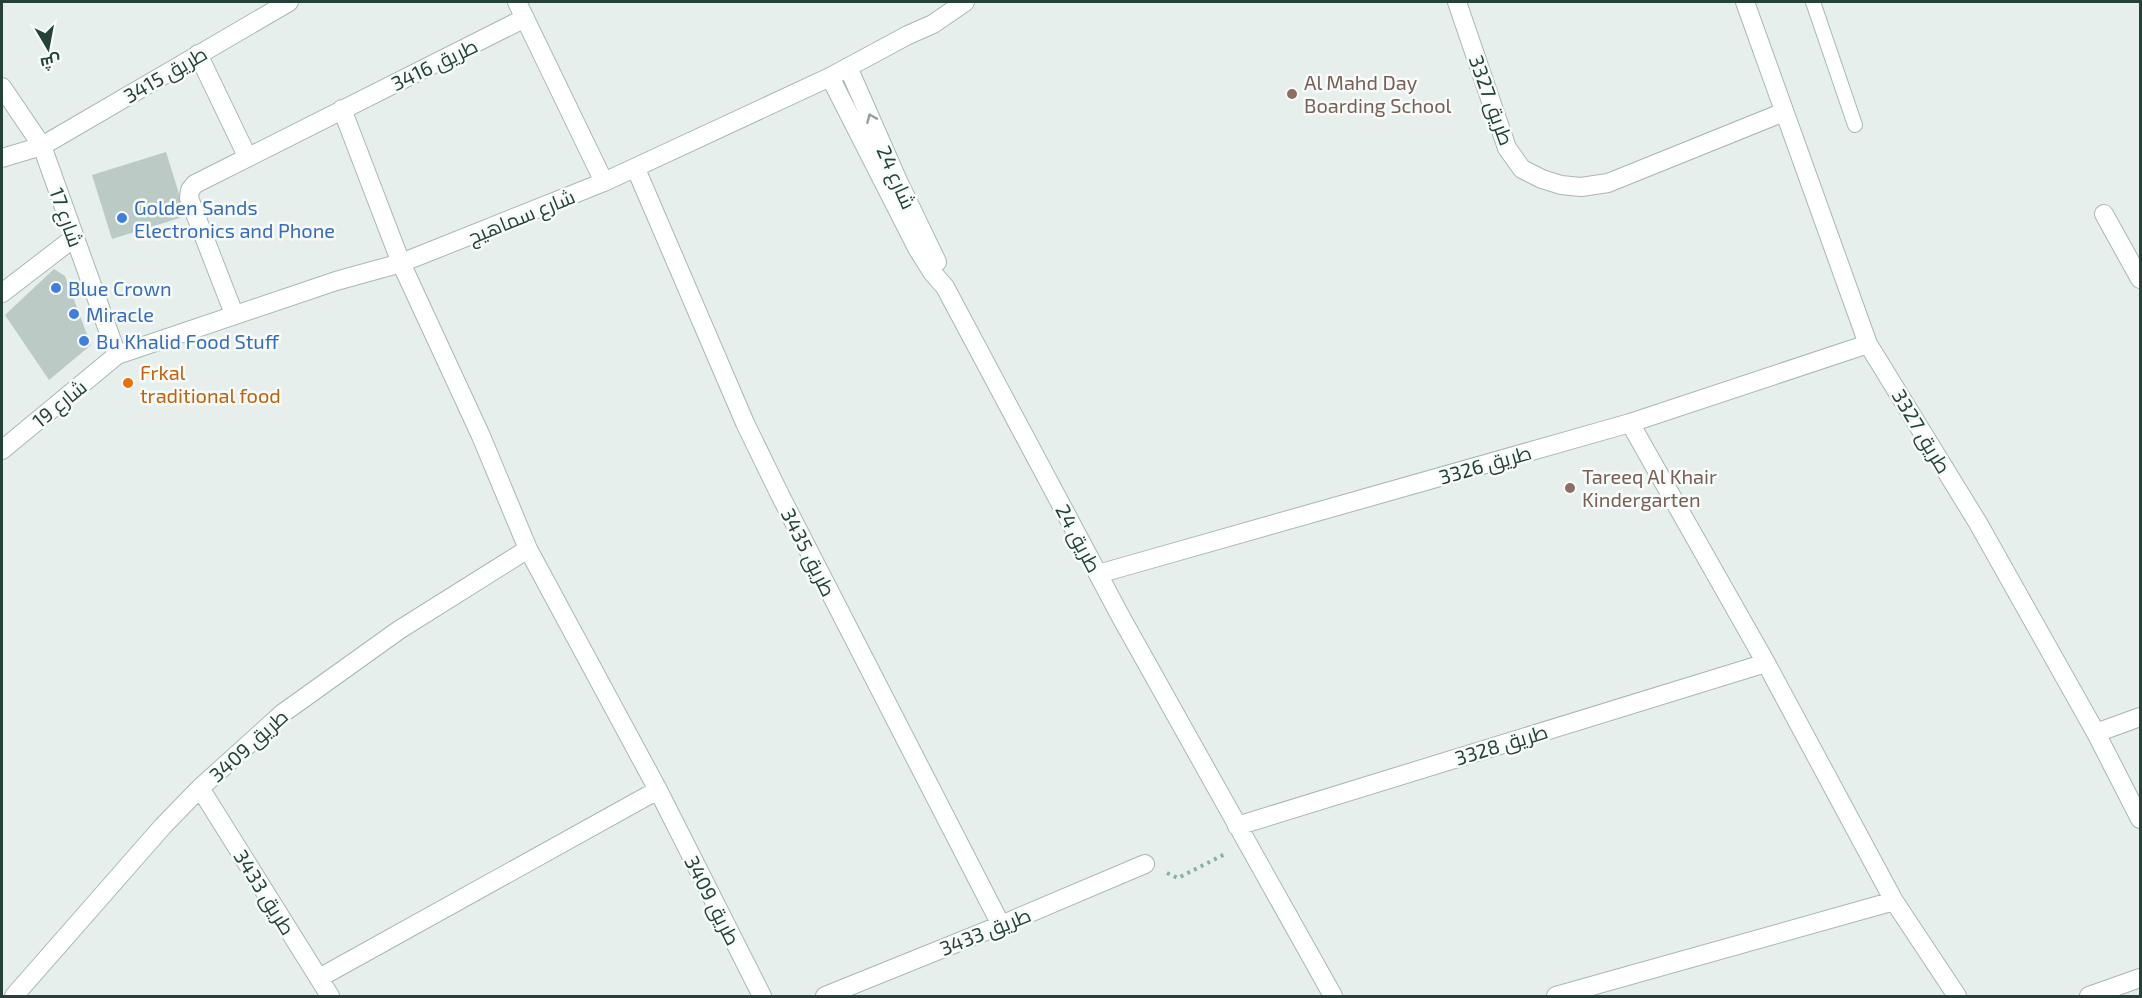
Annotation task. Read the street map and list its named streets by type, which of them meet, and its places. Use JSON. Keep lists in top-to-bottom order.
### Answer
{
  "streets": {
    "street": [
      "طريق 3416",
      "طريق 3415",
      "طريق 3327",
      "شارع 24",
      "شارع سماهيج",
      "شارع 17",
      "شارع 19",
      "طريق 3326",
      "طريق 24",
      "طريق 3435",
      "طريق 3328",
      "طريق 3409",
      "طريق 3433"
    ]
  },
  "crossings": [
    ["طريق 3416", "شارع سماهيج"],
    ["طريق 3415", "شارع 17"],
    ["طريق 3327", "طريق 3326"],
    ["شارع 24", "شارع سماهيج"],
    ["شارع 24", "طريق 24"],
    ["شارع سماهيج", "شارع 17"],
    ["شارع سماهيج", "شارع 19"],
    ["شارع سماهيج", "طريق 24"],
    ["شارع سماهيج", "طريق 3435"],
    ["شارع سماهيج", "طريق 3409"],
    ["شارع 17", "شارع 19"],
    ["طريق 3326", "طريق 24"],
    ["طريق 24", "طريق 3328"],
    ["طريق 3435", "طريق 3433"],
    ["طريق 3409", "طريق 3433"]
  ],
  "one_way": ["شارع 24"],
  "places": [
    "Al Mahd Day Boarding School",
    "Golden Sands Electronics and Phone",
    "Blue Crown",
    "Miracle",
    "Bu Khalid Food Stuff",
    "Frkal traditional food",
    "Tareeq Al Khair Kindergarten"
  ],
  "north": "bottom"
}
